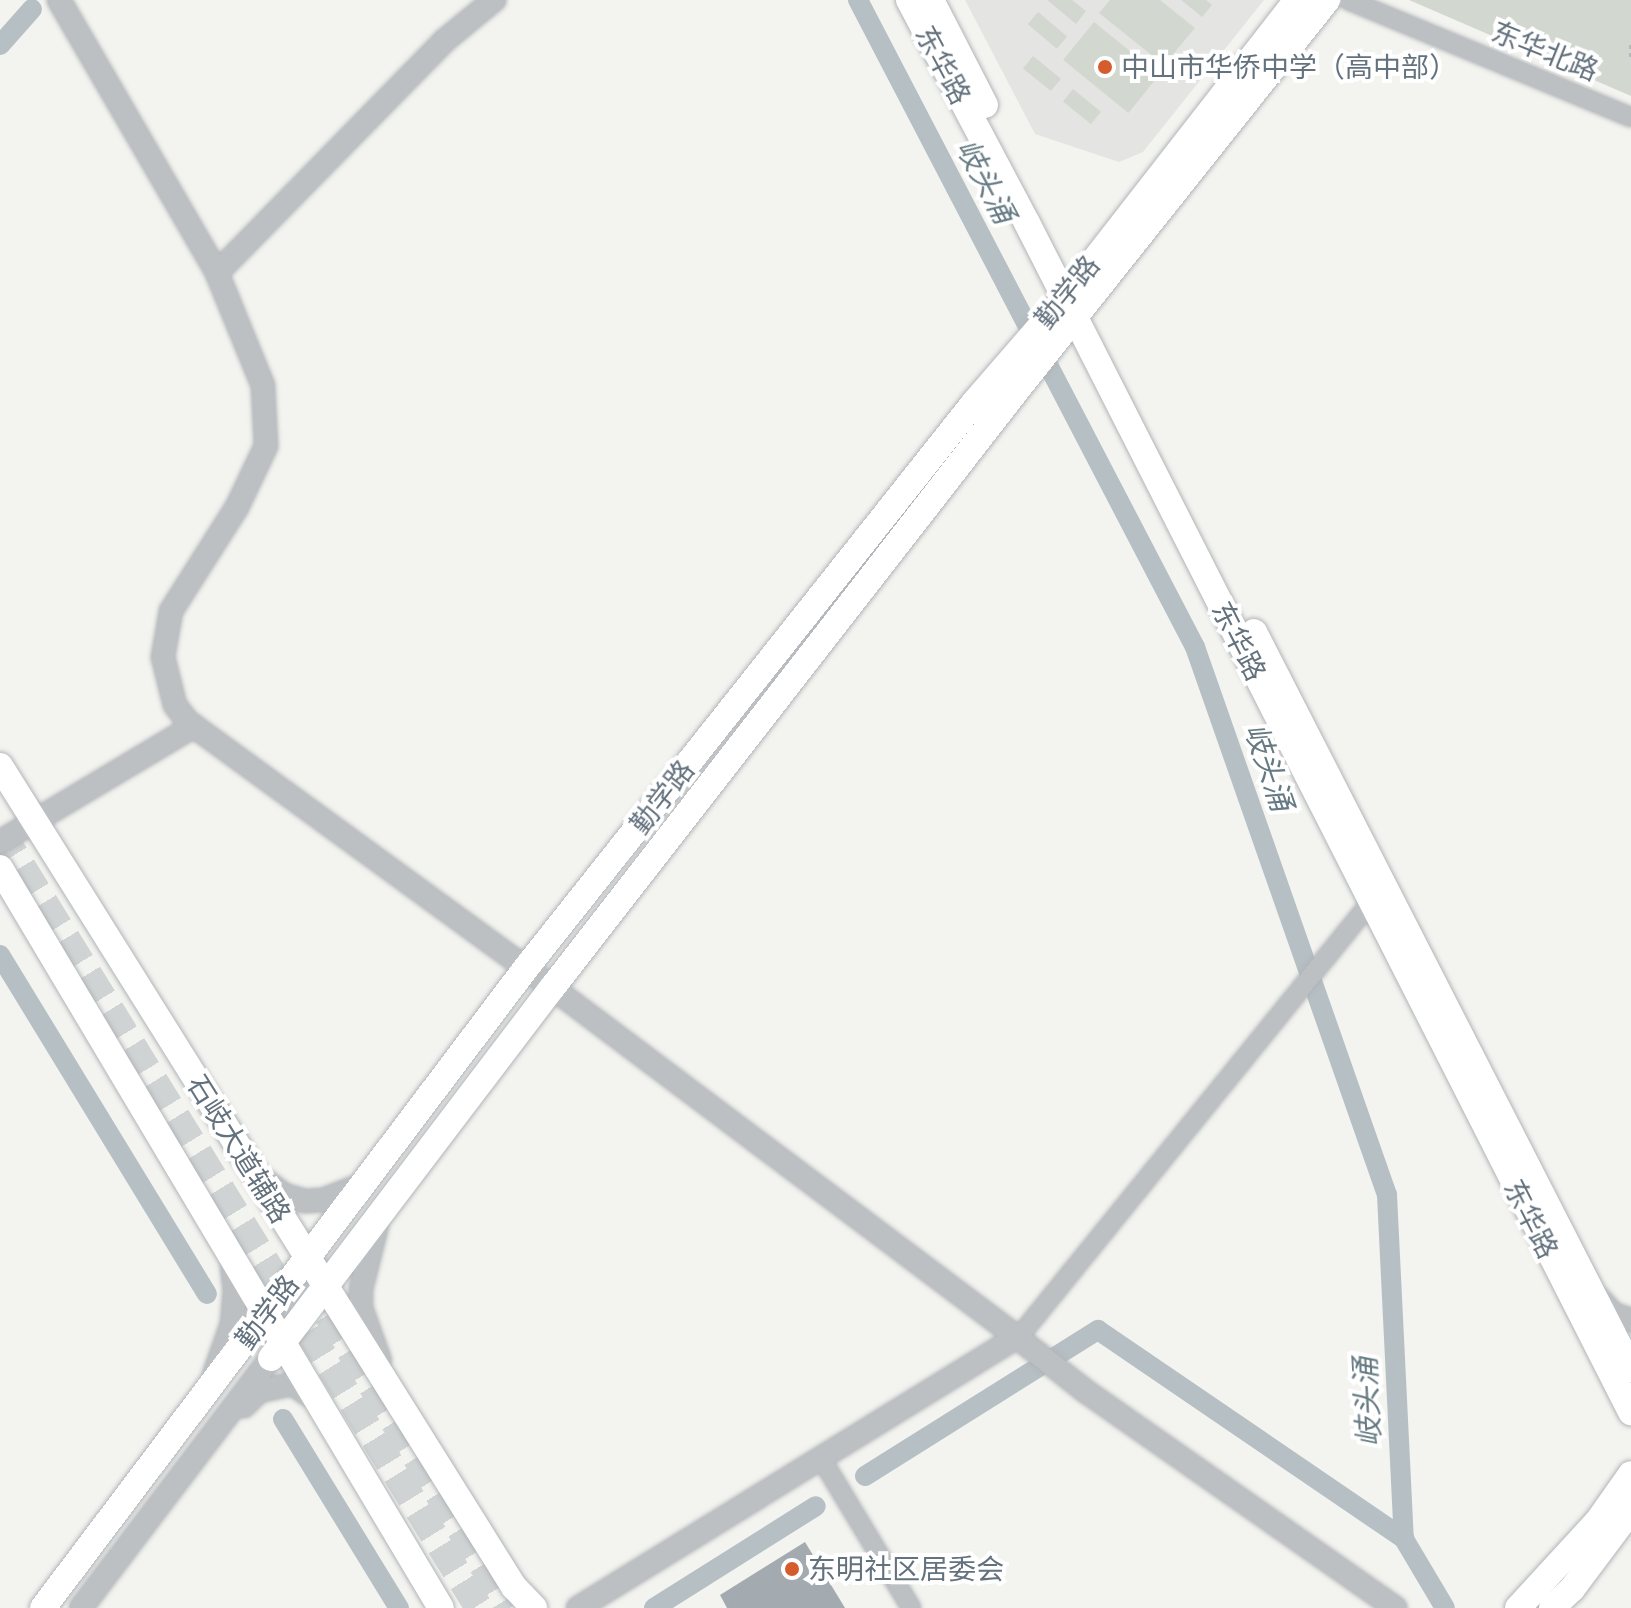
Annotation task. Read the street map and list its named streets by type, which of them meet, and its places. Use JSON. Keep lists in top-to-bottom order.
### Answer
{
  "streets": {
    "main road": ["东华路", "勤学路", "石岐大道辅路"],
    "street": ["东华北路"]
  },
  "crossings": [
    ["东华路", "勤学路"],
    ["勤学路", "石岐大道辅路"]
  ],
  "water": ["岐头涌"],
  "places": ["中山市华侨中学（高中部）", "东明社区居委会"]
}
